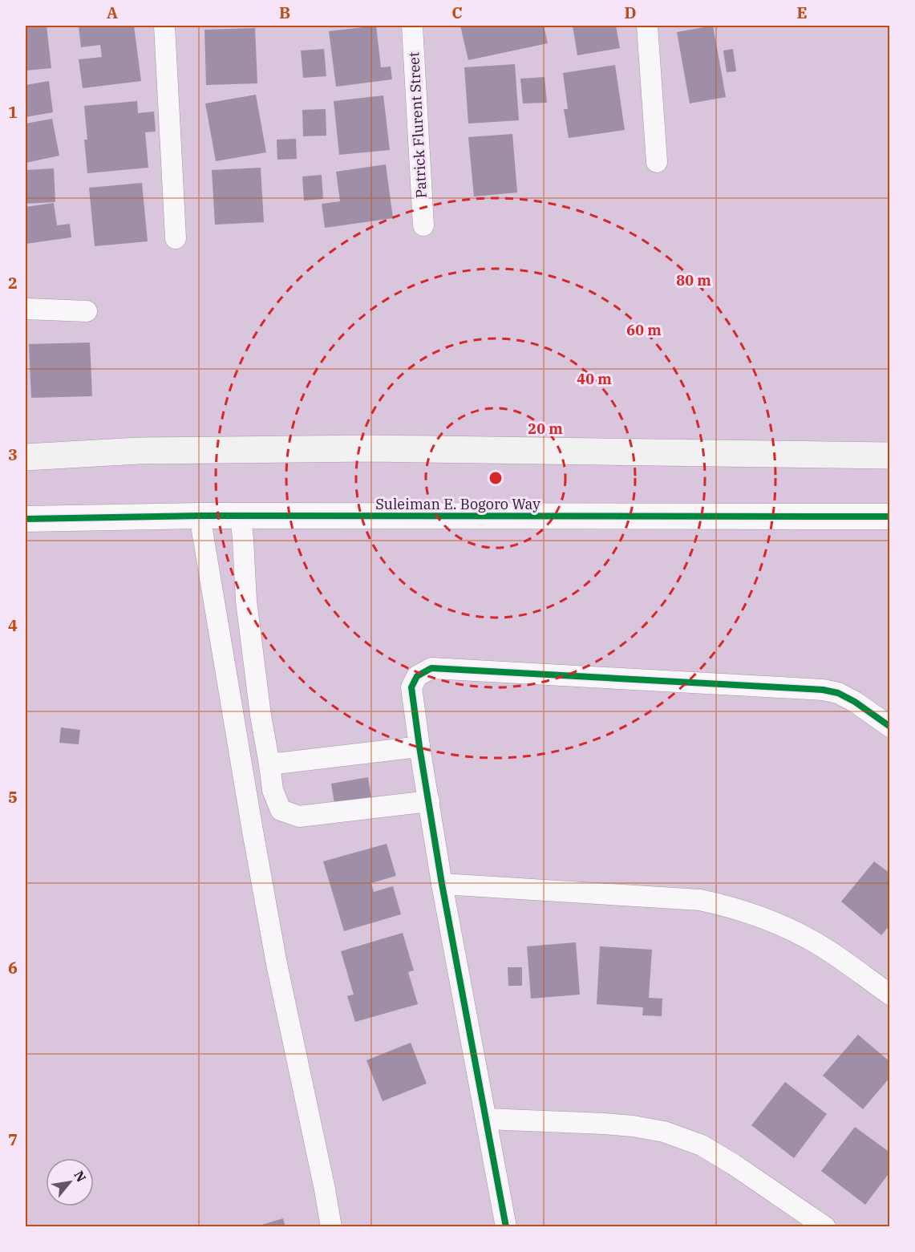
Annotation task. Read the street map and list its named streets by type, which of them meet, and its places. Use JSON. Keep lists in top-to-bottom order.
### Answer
{
  "streets": {
    "street": ["Patrick Flurent Street", "Suleiman E. Bogoro Way"]
  },
  "north": "top right",
  "grid": {
    "columns": [
      "A",
      "B",
      "C",
      "D",
      "E"
    ],
    "rows": [
      "1",
      "2",
      "3",
      "4",
      "5",
      "6",
      "7"
    ]
  },
  "rings": [
    "80 m",
    "60 m",
    "40 m",
    "20 m"
  ]
}
